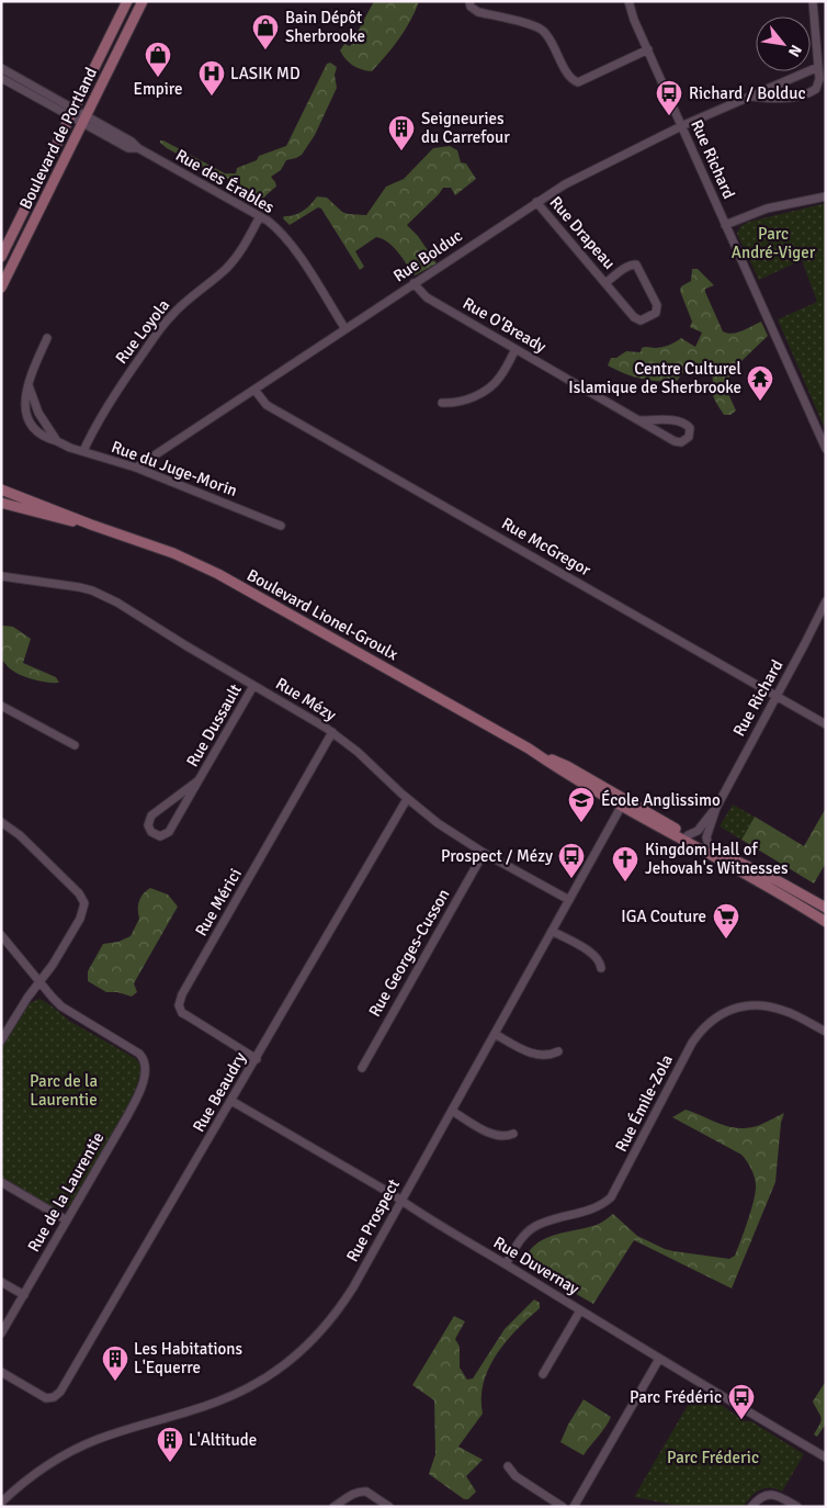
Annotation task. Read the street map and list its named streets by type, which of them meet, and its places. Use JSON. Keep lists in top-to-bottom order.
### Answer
{
  "streets": {
    "main road": ["Boulevard de Portland", "Boulevard Lionel-Groulx"],
    "street": [
      "Rue Richard",
      "Rue des Érables",
      "Rue Drapeau",
      "Rue Bolduc",
      "Rue O'Bready",
      "Rue Loyola",
      "Rue du Juge-Morin",
      "Rue McGregor",
      "Rue Mézy",
      "Rue Dussault",
      "Rue Mérici",
      "Rue Georges-Cusson",
      "Rue Beaudry",
      "Rue Émile-Zola",
      "Rue de la Laurentie",
      "Rue Prospect",
      "Rue Duvernay"
    ]
  },
  "crossings": [
    ["Boulevard de Portland", "Rue des Érables"],
    ["Rue Richard", "Rue Bolduc"],
    ["Rue Richard", "Rue McGregor"],
    ["Rue Richard", "Boulevard Lionel-Groulx"],
    ["Rue des Érables", "Rue Bolduc"],
    ["Rue des Érables", "Rue Loyola"],
    ["Rue Drapeau", "Rue Bolduc"],
    ["Rue Bolduc", "Rue O'Bready"],
    ["Rue Bolduc", "Rue du Juge-Morin"],
    ["Rue Bolduc", "Rue McGregor"],
    ["Rue Loyola", "Rue du Juge-Morin"],
    ["Boulevard Lionel-Groulx", "Rue Prospect"],
    ["Rue Mézy", "Rue Dussault"],
    ["Rue Mézy", "Rue Mérici"],
    ["Rue Mézy", "Rue Georges-Cusson"],
    ["Rue Mézy", "Rue Beaudry"],
    ["Rue Mézy", "Rue Prospect"],
    ["Rue Mérici", "Rue Beaudry"],
    ["Rue Beaudry", "Rue Duvernay"],
    ["Rue Émile-Zola", "Rue Duvernay"],
    ["Rue Prospect", "Rue Duvernay"]
  ],
  "parks": ["Parc André-Viger", "Parc de la Laurentie", "Parc Fréderic"],
  "places": {
    "shop": ["Bain Dépôt Sherbrooke", "Empire"],
    "hospital": ["LASIK MD"],
    "bus stop": ["Richard / Bolduc", "Prospect / Mézy", "Parc Frédéric"],
    "building": ["Seigneuries du Carrefour", "Les Habitations L'Equerre", "L'Altitude"],
    "temple": ["Centre Culturel Islamique de Sherbrooke"],
    "school or university": ["École Anglissimo"],
    "church": ["Kingdom Hall of Jehovah's Witnesses"],
    "supermarket": ["IGA Couture"]
  },
  "north": "bottom right"
}
